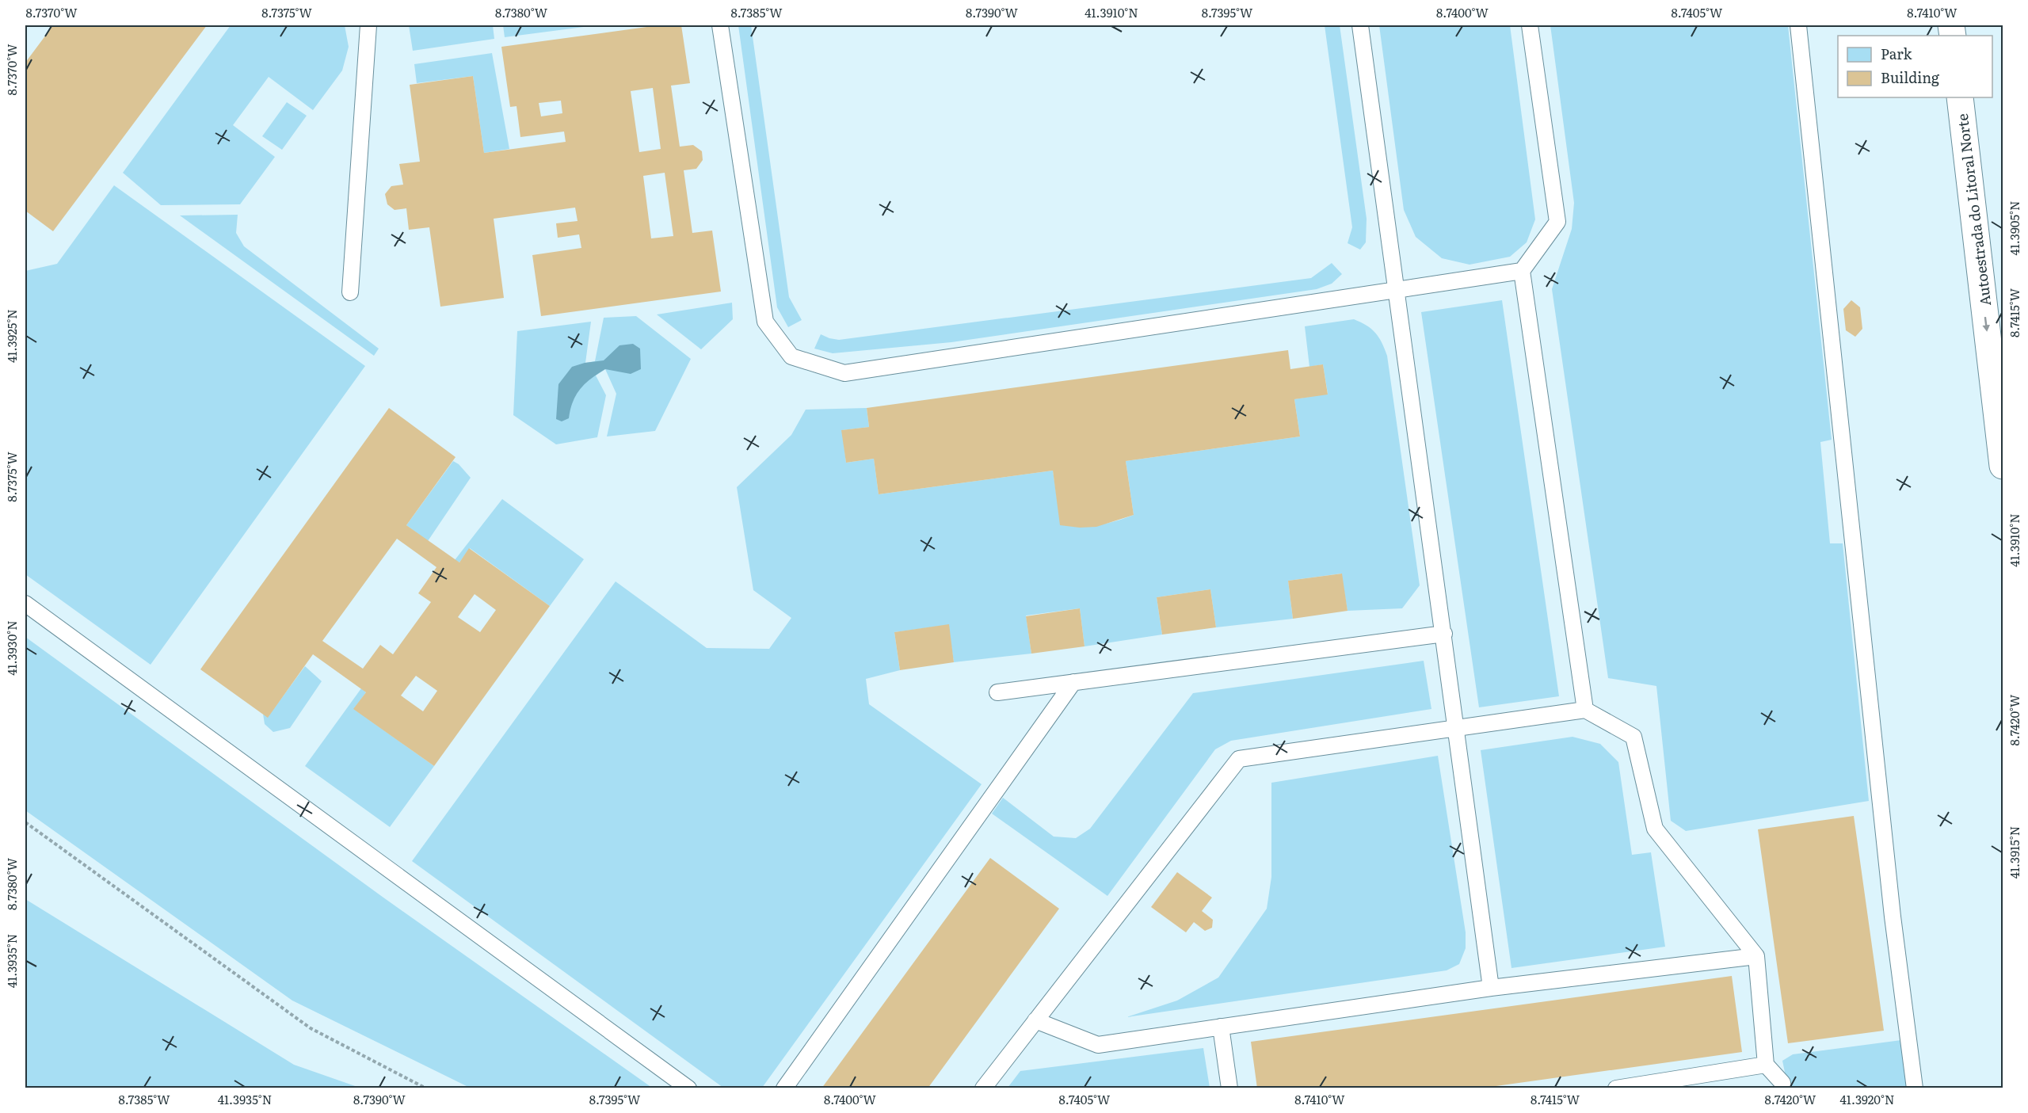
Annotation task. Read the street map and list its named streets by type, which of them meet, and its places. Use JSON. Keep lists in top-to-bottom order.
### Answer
{
  "streets": {
    "highway": ["Autoestrada do Litoral Norte"]
  },
  "one_way": ["Autoestrada do Litoral Norte"],
  "legend": ["Park", "Building"],
  "coordinates": [
    "8.7370°W",
    "8.7375°W",
    "8.7380°W",
    "8.7385°W",
    "8.7390°W",
    "41.3910°N",
    "8.7395°W",
    "8.7400°W",
    "8.7405°W",
    "8.7410°W",
    "41.3905°N",
    "8.7415°W",
    "41.3925°N",
    "41.3930°N",
    "8.7420°W",
    "41.3915°N",
    "41.3935°N",
    "41.3920°N"
  ]
}
